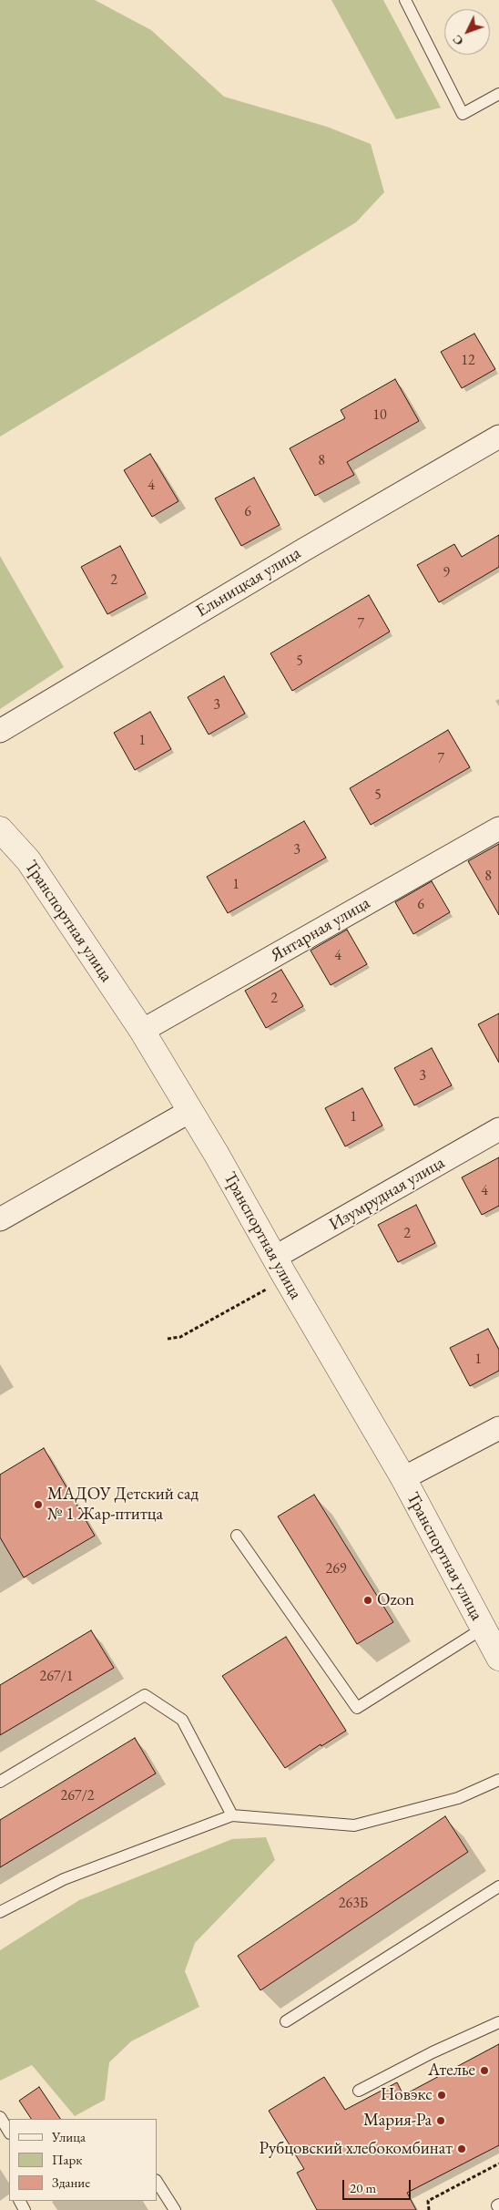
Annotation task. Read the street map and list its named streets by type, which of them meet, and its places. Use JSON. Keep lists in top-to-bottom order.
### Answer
{
  "streets": {
    "street": [
      "Ельницкая улица",
      "Транспортная улица",
      "Янтарная улица",
      "Изумрудная улица"
    ]
  },
  "crossings": [
    ["Транспортная улица", "Янтарная улица"],
    ["Транспортная улица", "Изумрудная улица"]
  ],
  "places": [
    "МАДОУ Детский сад № 1 Жар-птитца",
    "Ozon",
    "Ателье",
    "Новэкс",
    "Мария-Ра",
    "Рубцовский хлебокомбинат"
  ],
  "house_numbers": [
    "12",
    "10",
    "8",
    "4",
    "6",
    "9",
    "2",
    "7",
    "5",
    "3",
    "1",
    "7",
    "5",
    "3",
    "8",
    "1",
    "6",
    "4",
    "2",
    "3",
    "1",
    "4",
    "2",
    "1",
    "269",
    "267/1",
    "267/2",
    "263Б"
  ],
  "legend": ["Улица", "Парк", "Здание"],
  "scale_bar": "20 m",
  "north": "bottom left"
}
